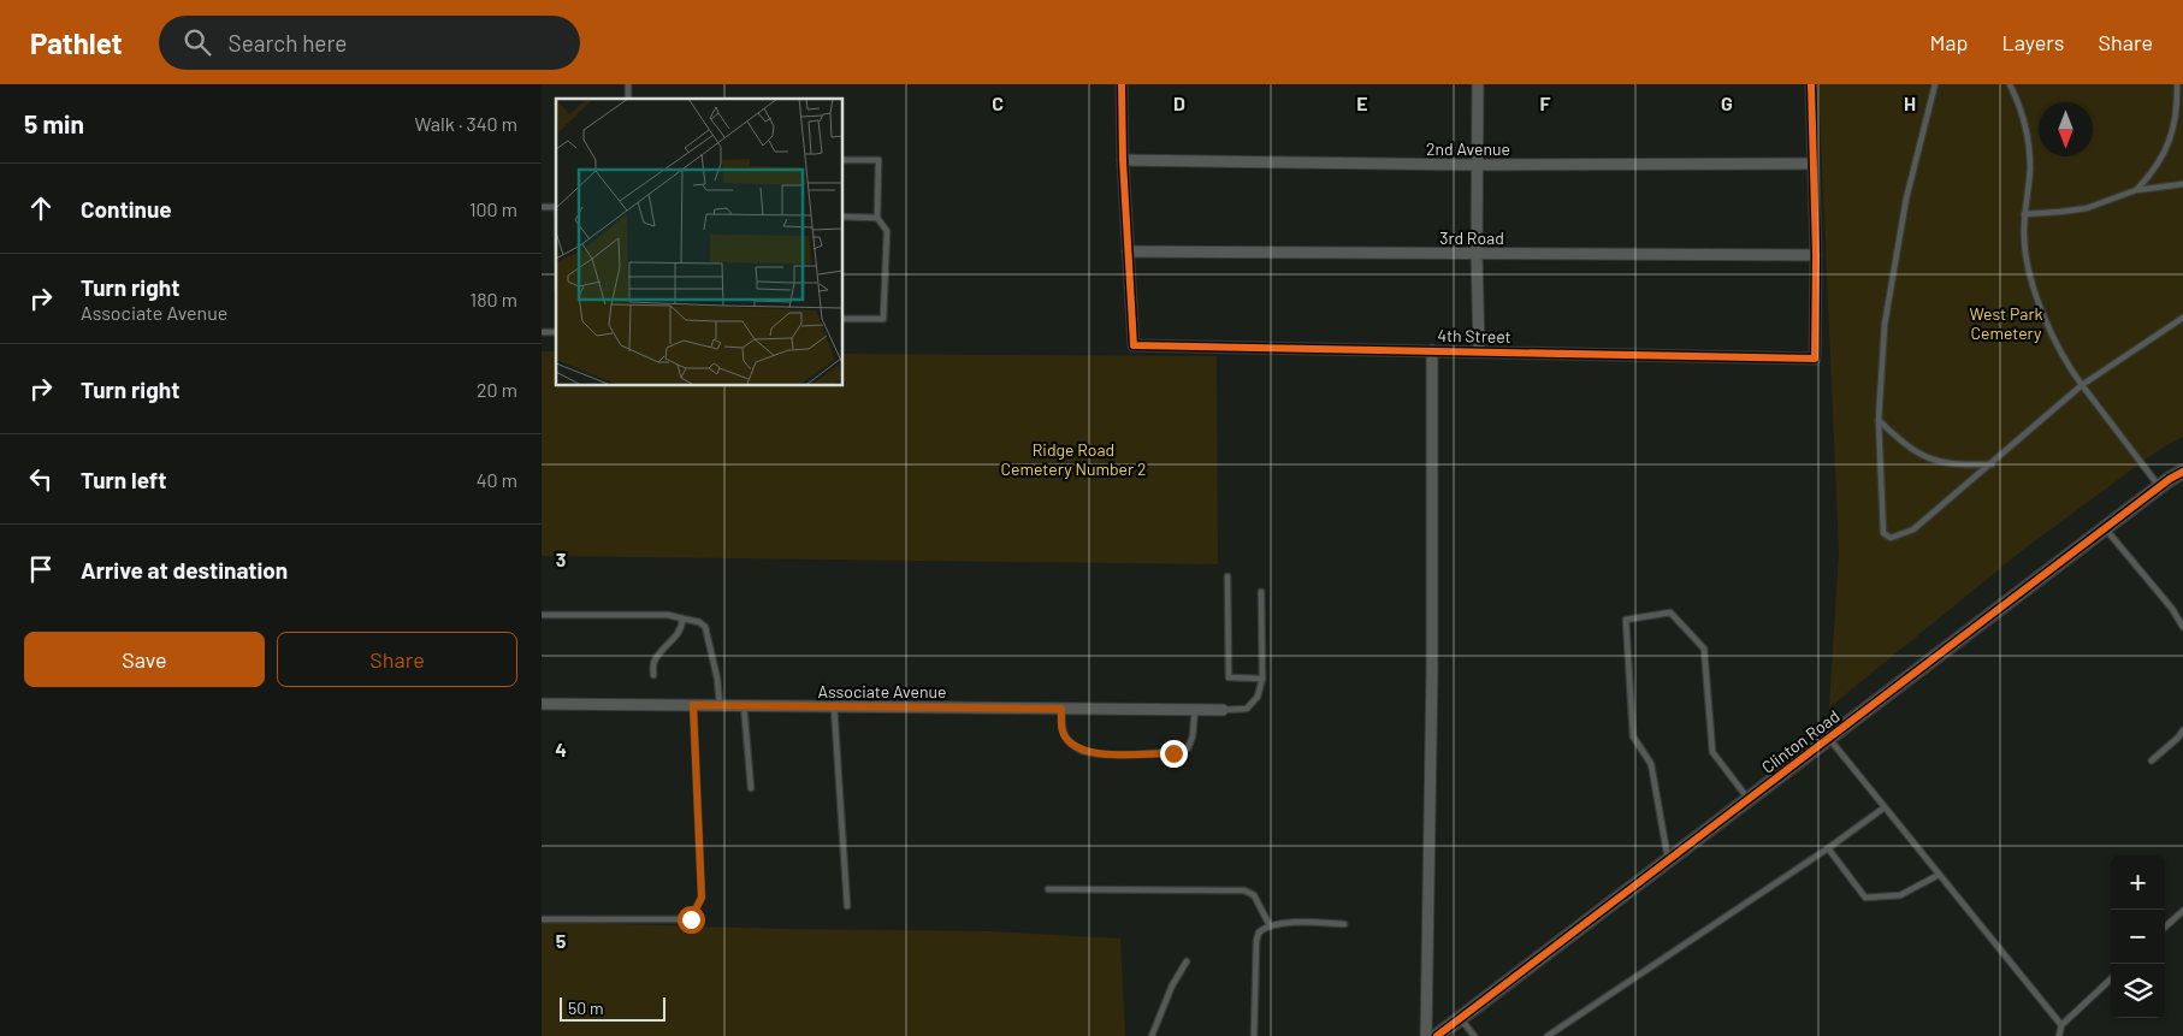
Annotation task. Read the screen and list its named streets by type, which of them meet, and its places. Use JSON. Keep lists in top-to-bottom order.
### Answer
{
  "streets": {
    "street": [
      "2nd Avenue",
      "3rd Road",
      "4th Street",
      "Associate Avenue",
      "Clinton Road"
    ]
  },
  "crossings": [
    ["3rd Road", "4th Street"]
  ],
  "parks": ["West Park Cemetery", "Ridge Road Cemetery Number 2"],
  "scale_bar": "50 m",
  "north": "bottom",
  "page": {
    "header": "Pathlet",
    "search": "Search here",
    "nav": ["Map", "Layers", "Share"],
    "heading": ["5 min", "Walk · 340 m"],
    "list": [
      ["Continue", "100 m"],
      ["Turn right", "Associate Avenue", "180 m"],
      ["Turn right", "20 m"],
      ["Turn left", "40 m"],
      "Arrive at destination"
    ],
    "buttons": ["Save", "Share"],
    "map_buttons": ["+", "−"],
    "scale": "50 m"
  },
  "grid": {
    "columns": [
      "C",
      "D",
      "E",
      "F",
      "G",
      "H"
    ],
    "rows": ["3", "4", "5"]
  }
}
